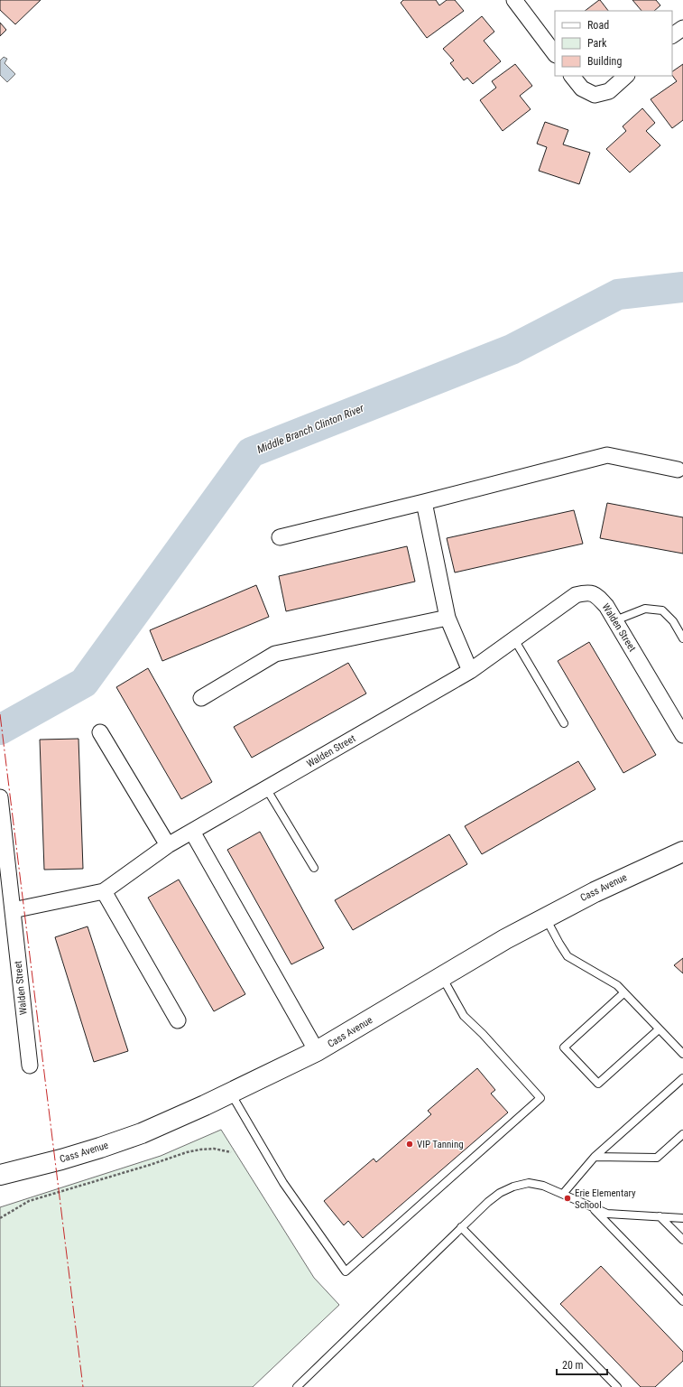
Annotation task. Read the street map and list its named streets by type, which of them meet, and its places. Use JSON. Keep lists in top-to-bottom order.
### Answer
{
  "streets": {
    "main road": ["Cass Avenue"],
    "street": ["Walden Street"]
  },
  "water": ["Middle Branch Clinton River"],
  "places": ["VIP Tanning", "Erie Elementary School"],
  "legend": ["Road", "Park", "Building"],
  "scale_bar": "20 m"
}
